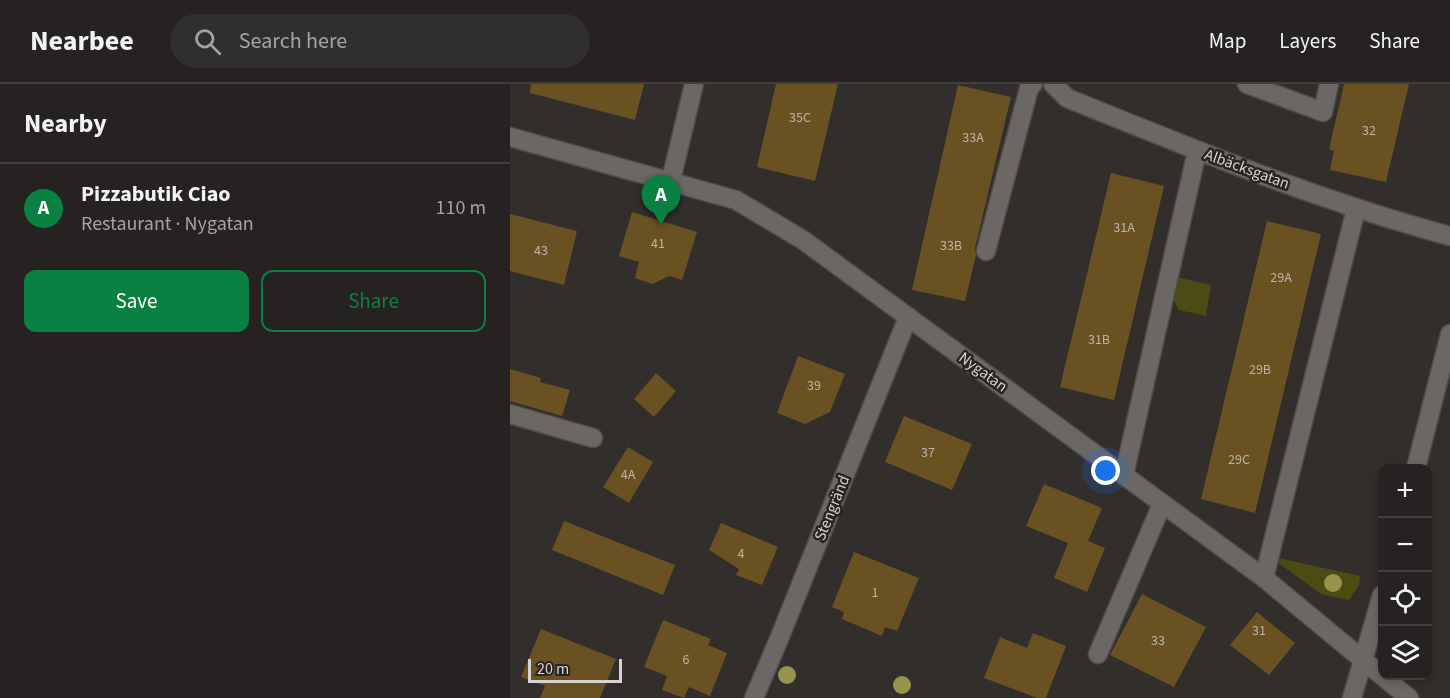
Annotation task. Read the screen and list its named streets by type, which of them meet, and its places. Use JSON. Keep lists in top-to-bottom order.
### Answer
{
  "streets": {
    "street": ["Albäcksgatan", "Nygatan", "Stengränd"]
  },
  "crossings": [
    ["Nygatan", "Stengränd"]
  ],
  "house_numbers": [
    "35C",
    "32",
    "33A",
    "31A",
    "41",
    "33B",
    "43",
    "29A",
    "31B",
    "29B",
    "39",
    "37",
    "29C",
    "4A",
    "4",
    "1",
    "31",
    "33",
    "6"
  ],
  "scale_bar": "20 m",
  "page": {
    "header": "Nearbee",
    "search": "Search here",
    "nav": ["Map", "Layers", "Share"],
    "heading": "Nearby",
    "list": [
      {
        "mark": "A",
        "name": "Pizzabutik Ciao",
        "note": "Restaurant · Nygatan",
        "value": "110 m"
      }
    ],
    "pins": "A",
    "buttons": ["Save", "Share"],
    "map_buttons": ["+", "−"],
    "scale": "20 m"
  }
}
